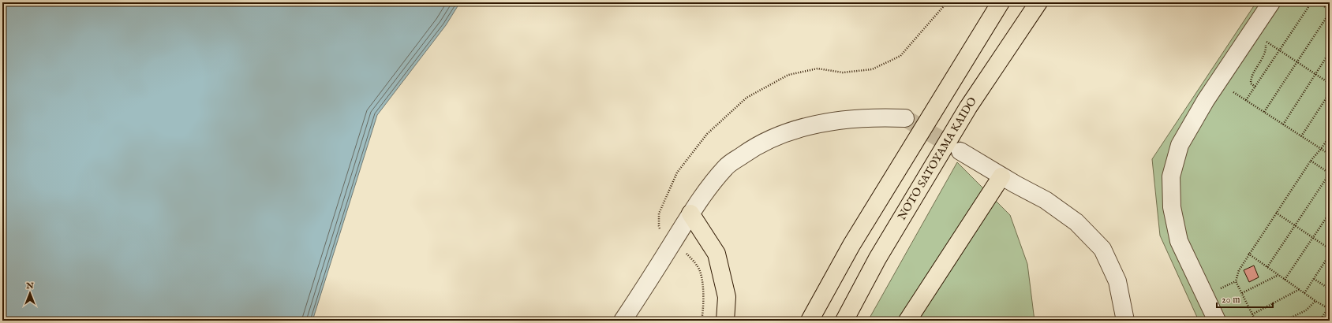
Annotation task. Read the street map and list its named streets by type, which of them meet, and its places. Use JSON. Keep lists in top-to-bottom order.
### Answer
{
  "streets": {
    "highway": ["NOTO SATOYAMA KAIDO"]
  },
  "scale_bar": "20 m",
  "north": "top"
}
